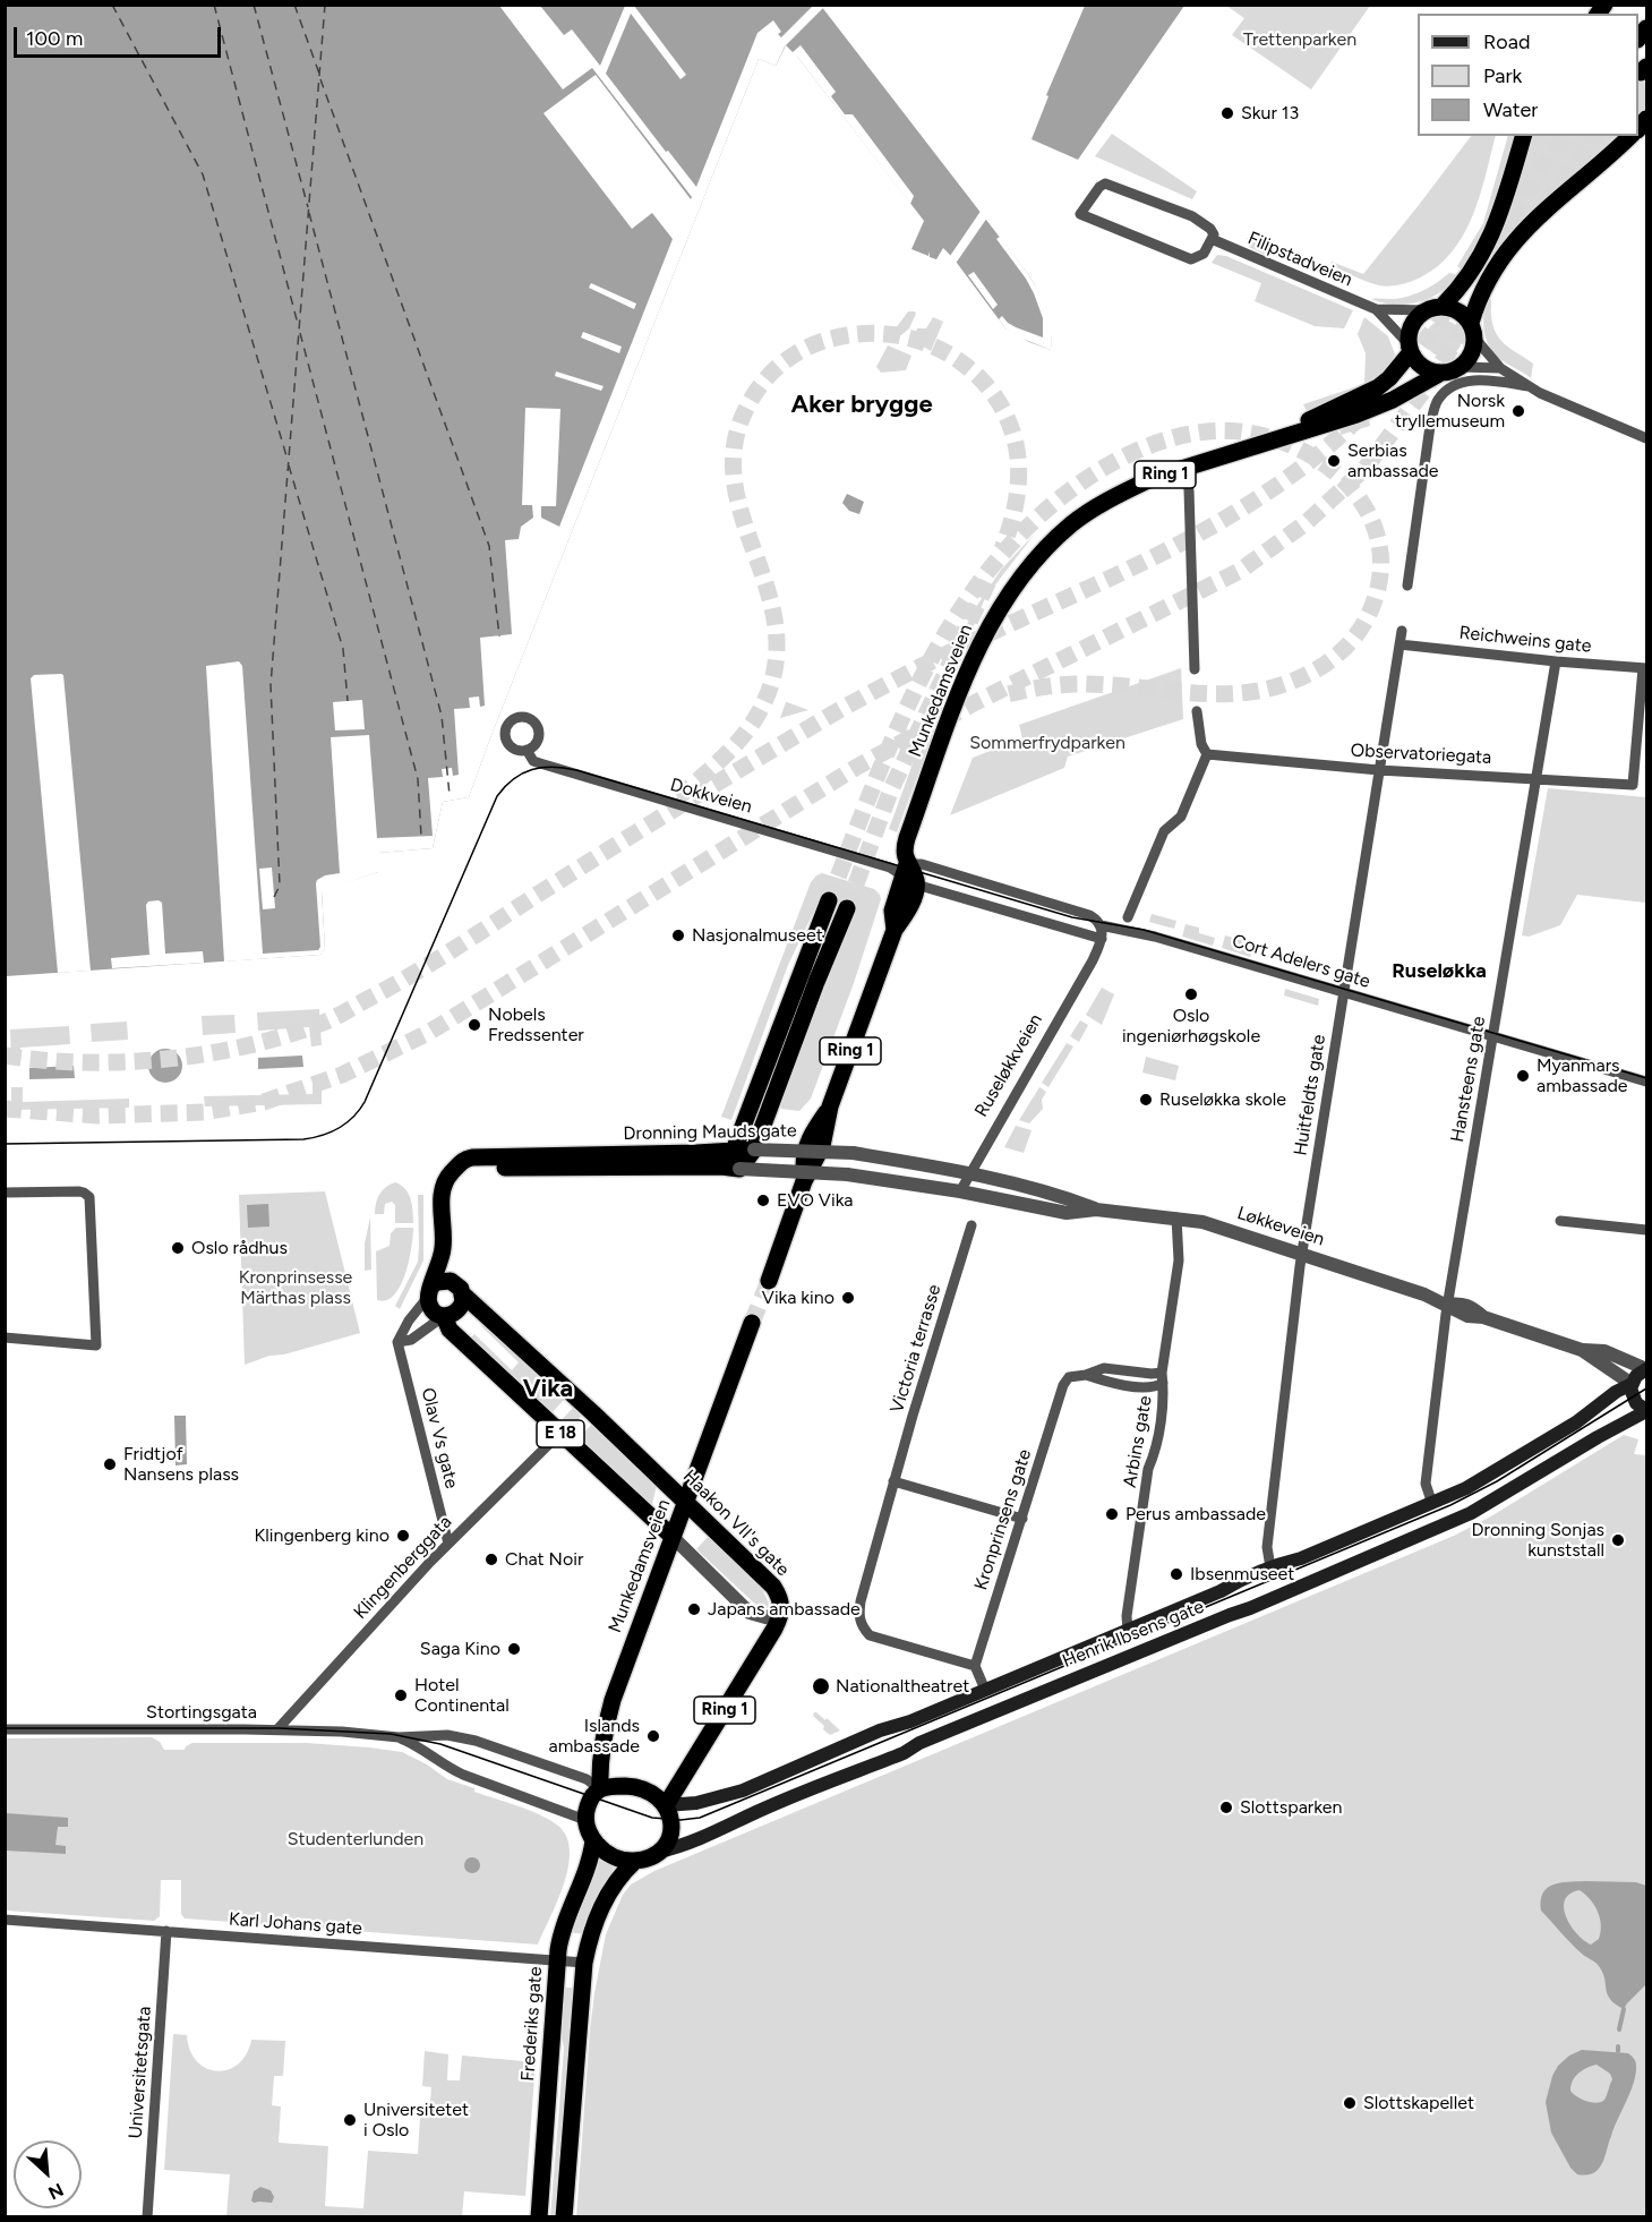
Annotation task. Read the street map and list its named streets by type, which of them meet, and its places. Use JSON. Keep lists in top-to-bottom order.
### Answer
{
  "streets": {
    "highway": [
      "Ring 1",
      "Munkedamsveien",
      "Dronning Mauds gate",
      "E 18",
      "Haakon VII's gate",
      "Frederiks gate"
    ],
    "main road": ["Henrik Ibsens gate"],
    "street": [
      "Filipstadveien",
      "Reichweins gate",
      "Observatoriegata",
      "Dokkveien",
      "Cort Adelers gate",
      "Ruseløkkveien",
      "Hansteens gate",
      "Huitfeldts gate",
      "Løkkeveien",
      "Victoria terrasse",
      "Olav Vs gate",
      "Arbins gate",
      "Kronprinsens gate",
      "Klingenberggata",
      "Stortingsgata",
      "Karl Johans gate",
      "Universitetsgata"
    ]
  },
  "crossings": [
    ["Filipstadveien", "Munkedamsveien"],
    ["Ring 1", "Munkedamsveien"],
    ["Ring 1", "Haakon VII's gate"],
    ["Ring 1", "Henrik Ibsens gate"],
    ["Ring 1", "Stortingsgata"],
    ["Ring 1", "Frederiks gate"],
    ["Reichweins gate", "Observatoriegata"],
    ["Reichweins gate", "Hansteens gate"],
    ["Reichweins gate", "Huitfeldts gate"],
    ["Munkedamsveien", "Dokkveien"],
    ["Munkedamsveien", "Cort Adelers gate"],
    ["Munkedamsveien", "E 18"],
    ["Munkedamsveien", "Haakon VII's gate"],
    ["Munkedamsveien", "Henrik Ibsens gate"],
    ["Munkedamsveien", "Stortingsgata"],
    ["Munkedamsveien", "Frederiks gate"],
    ["Observatoriegata", "Hansteens gate"],
    ["Observatoriegata", "Huitfeldts gate"],
    ["Dokkveien", "Cort Adelers gate"],
    ["Cort Adelers gate", "Hansteens gate"],
    ["Cort Adelers gate", "Huitfeldts gate"],
    ["Ruseløkkveien", "Dronning Mauds gate"],
    ["Ruseløkkveien", "Løkkeveien"],
    ["Hansteens gate", "Løkkeveien"],
    ["Hansteens gate", "Henrik Ibsens gate"],
    ["Huitfeldts gate", "Løkkeveien"],
    ["Huitfeldts gate", "Henrik Ibsens gate"],
    ["Dronning Mauds gate", "Løkkeveien"],
    ["Dronning Mauds gate", "E 18"],
    ["Løkkeveien", "Arbins gate"],
    ["Løkkeveien", "Henrik Ibsens gate"],
    ["Victoria terrasse", "Kronprinsens gate"],
    ["E 18", "Haakon VII's gate"],
    ["E 18", "Klingenberggata"],
    ["Olav Vs gate", "Klingenberggata"],
    ["Arbins gate", "Kronprinsens gate"],
    ["Arbins gate", "Henrik Ibsens gate"],
    ["Klingenberggata", "Stortingsgata"],
    ["Henrik Ibsens gate", "Stortingsgata"],
    ["Henrik Ibsens gate", "Frederiks gate"],
    ["Stortingsgata", "Frederiks gate"],
    ["Karl Johans gate", "Frederiks gate"],
    ["Karl Johans gate", "Universitetsgata"]
  ],
  "districts": ["Aker brygge", "Ruseløkka", "Vika"],
  "parks": [
    "Trettenparken",
    "Sommerfrydparken",
    "Kronprinsesse Märthas plass",
    "Studenterlunden"
  ],
  "places": [
    "Skur 13",
    "Norsk tryllemuseum",
    "Serbias ambassade",
    "Nasjonalmuseet",
    "Oslo ingeniørhøgskole",
    "Nobels Fredssenter",
    "Myanmars ambassade",
    "Ruseløkka skole",
    "EVO Vika",
    "Oslo rådhus",
    "Vika kino",
    "Fridtjof Nansens plass",
    "Perus ambassade",
    "Klingenberg kino",
    "Dronning Sonjas kunststall",
    "Chat Noir",
    "Ibsenmuseet",
    "Japans ambassade",
    "Saga Kino",
    "Nationaltheatret",
    "Hotel Continental",
    "Islands ambassade",
    "Slottsparken",
    "Slottskapellet",
    "Universitetet i Oslo"
  ],
  "legend": ["Road", "Park", "Water"],
  "scale_bar": "100 m",
  "north": "bottom right"
}
